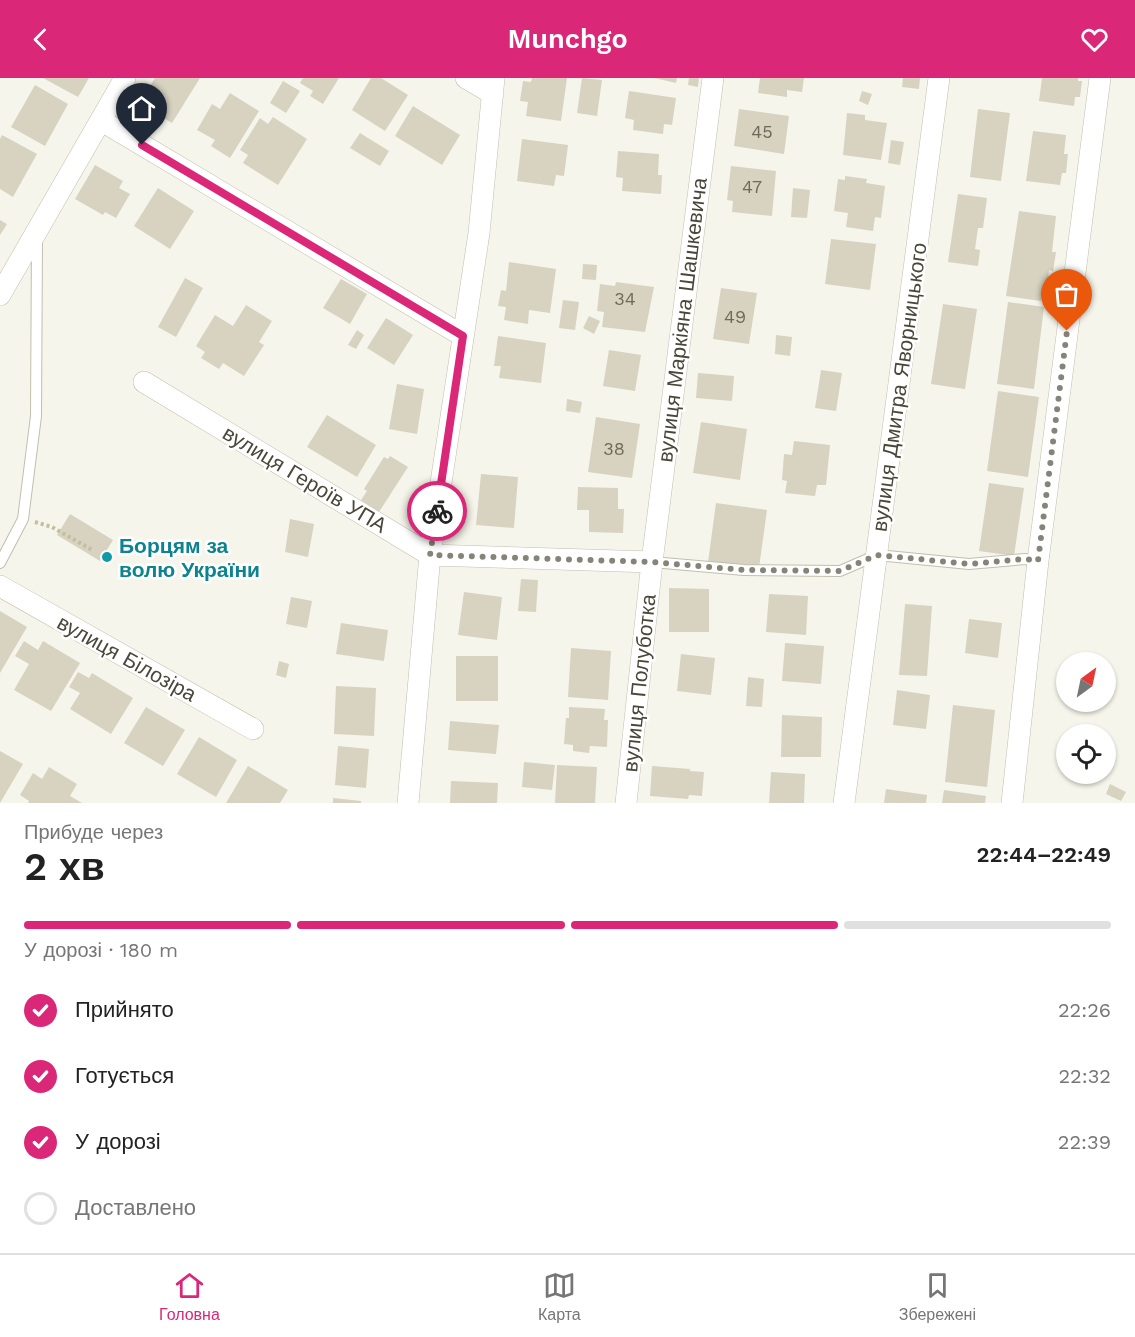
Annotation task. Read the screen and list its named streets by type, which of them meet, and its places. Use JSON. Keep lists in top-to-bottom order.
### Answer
{
  "streets": {
    "street": [
      "вулиця Маркіяна Шашкевича",
      "вулиця Дмитра Яворницького",
      "вулиця Героїв УПА",
      "вулиця Білозіра",
      "вулиця Полуботка"
    ]
  },
  "crossings": [
    ["вулиця Маркіяна Шашкевича", "вулиця Героїв УПА"],
    ["вулиця Маркіяна Шашкевича", "вулиця Полуботка"],
    ["вулиця Героїв УПА", "вулиця Полуботка"]
  ],
  "places": ["Борцям за волю України"],
  "house_numbers": [
    "45",
    "47",
    "34",
    "49",
    "38"
  ],
  "north": "top right",
  "page": {
    "header": "Munchgo",
    "heading": ["2 хв", "Прибуде через", "22:44–22:49"],
    "bar": "У дорозі · 180 m",
    "list": [
      ["Прийнято", "22:26"],
      ["Готується", "22:32"],
      ["У дорозі", "22:39"],
      "Доставлено"
    ],
    "tabs": ["Головна", "Карта", "Збережені"]
  }
}
